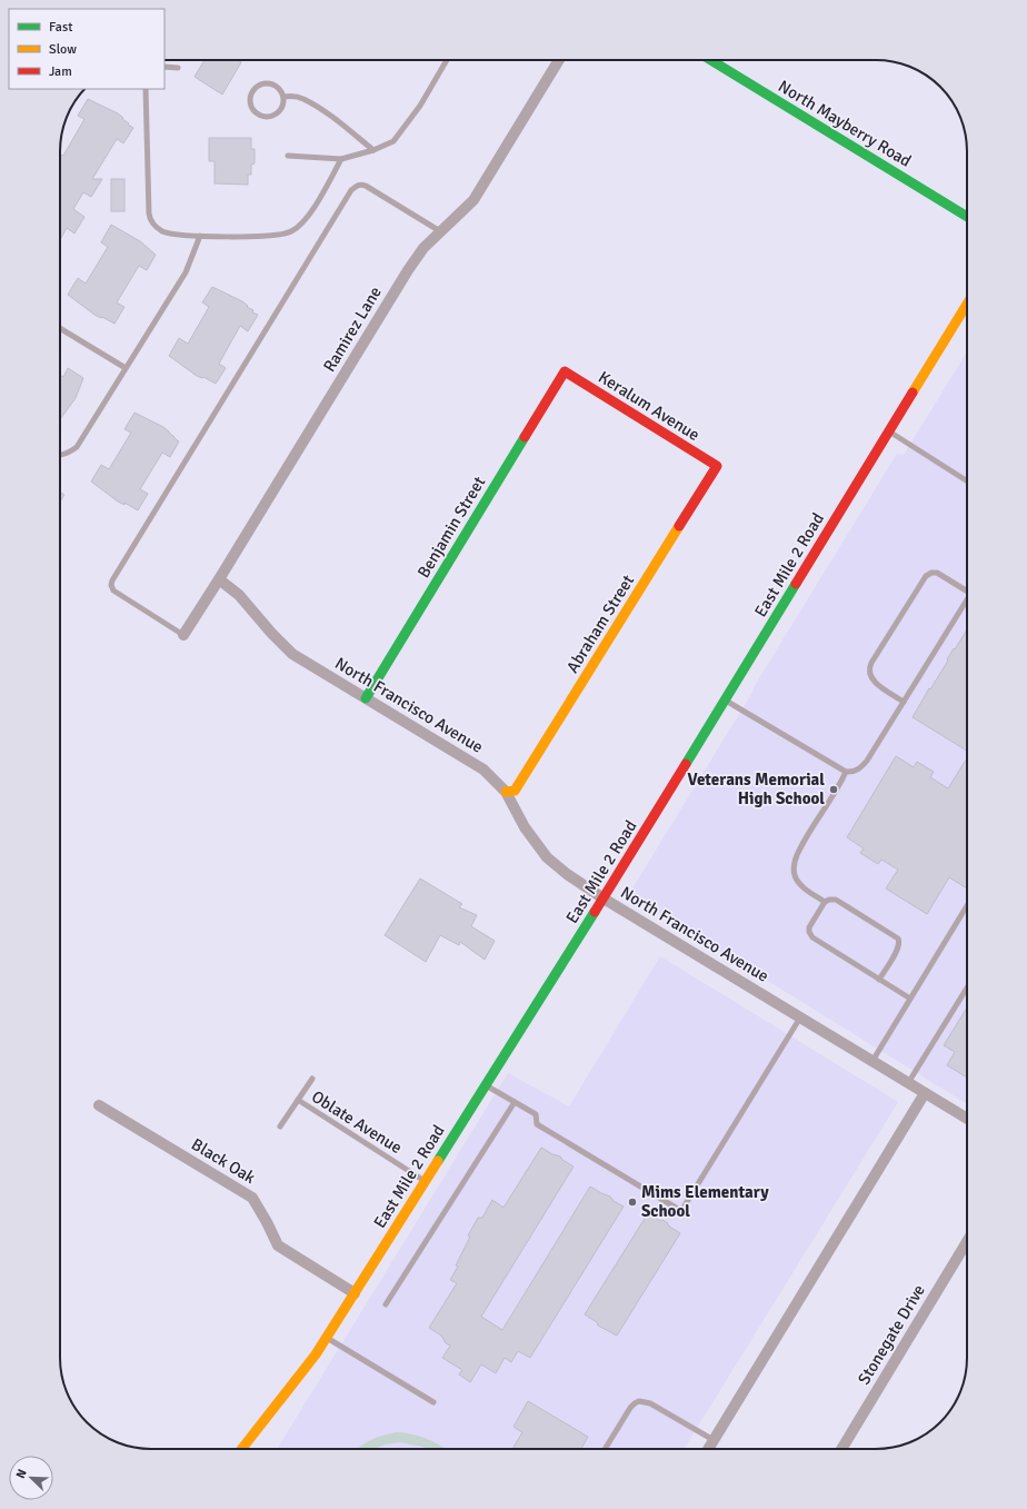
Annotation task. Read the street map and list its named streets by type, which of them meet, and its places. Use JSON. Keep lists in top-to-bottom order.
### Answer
{
  "streets": {
    "main road": [
      "North Mayberry Road",
      "Keralum Avenue",
      "Benjamin Street",
      "East Mile 2 Road",
      "Abraham Street"
    ],
    "street": [
      "Ramirez Lane",
      "North Francisco Avenue",
      "Black Oak",
      "Stonegate Drive"
    ],
    "lane": ["Oblate Avenue"]
  },
  "crossings": [
    ["Ramirez Lane", "North Francisco Avenue"],
    ["Keralum Avenue", "Benjamin Street"],
    ["Keralum Avenue", "Abraham Street"],
    ["Benjamin Street", "North Francisco Avenue"],
    ["East Mile 2 Road", "North Francisco Avenue"],
    ["East Mile 2 Road", "Oblate Avenue"],
    ["East Mile 2 Road", "Black Oak"],
    ["Abraham Street", "North Francisco Avenue"]
  ],
  "places": ["Veterans Memorial High School", "Mims Elementary School"],
  "legend": ["Fast", "Slow", "Jam"],
  "north": "top left"
}
